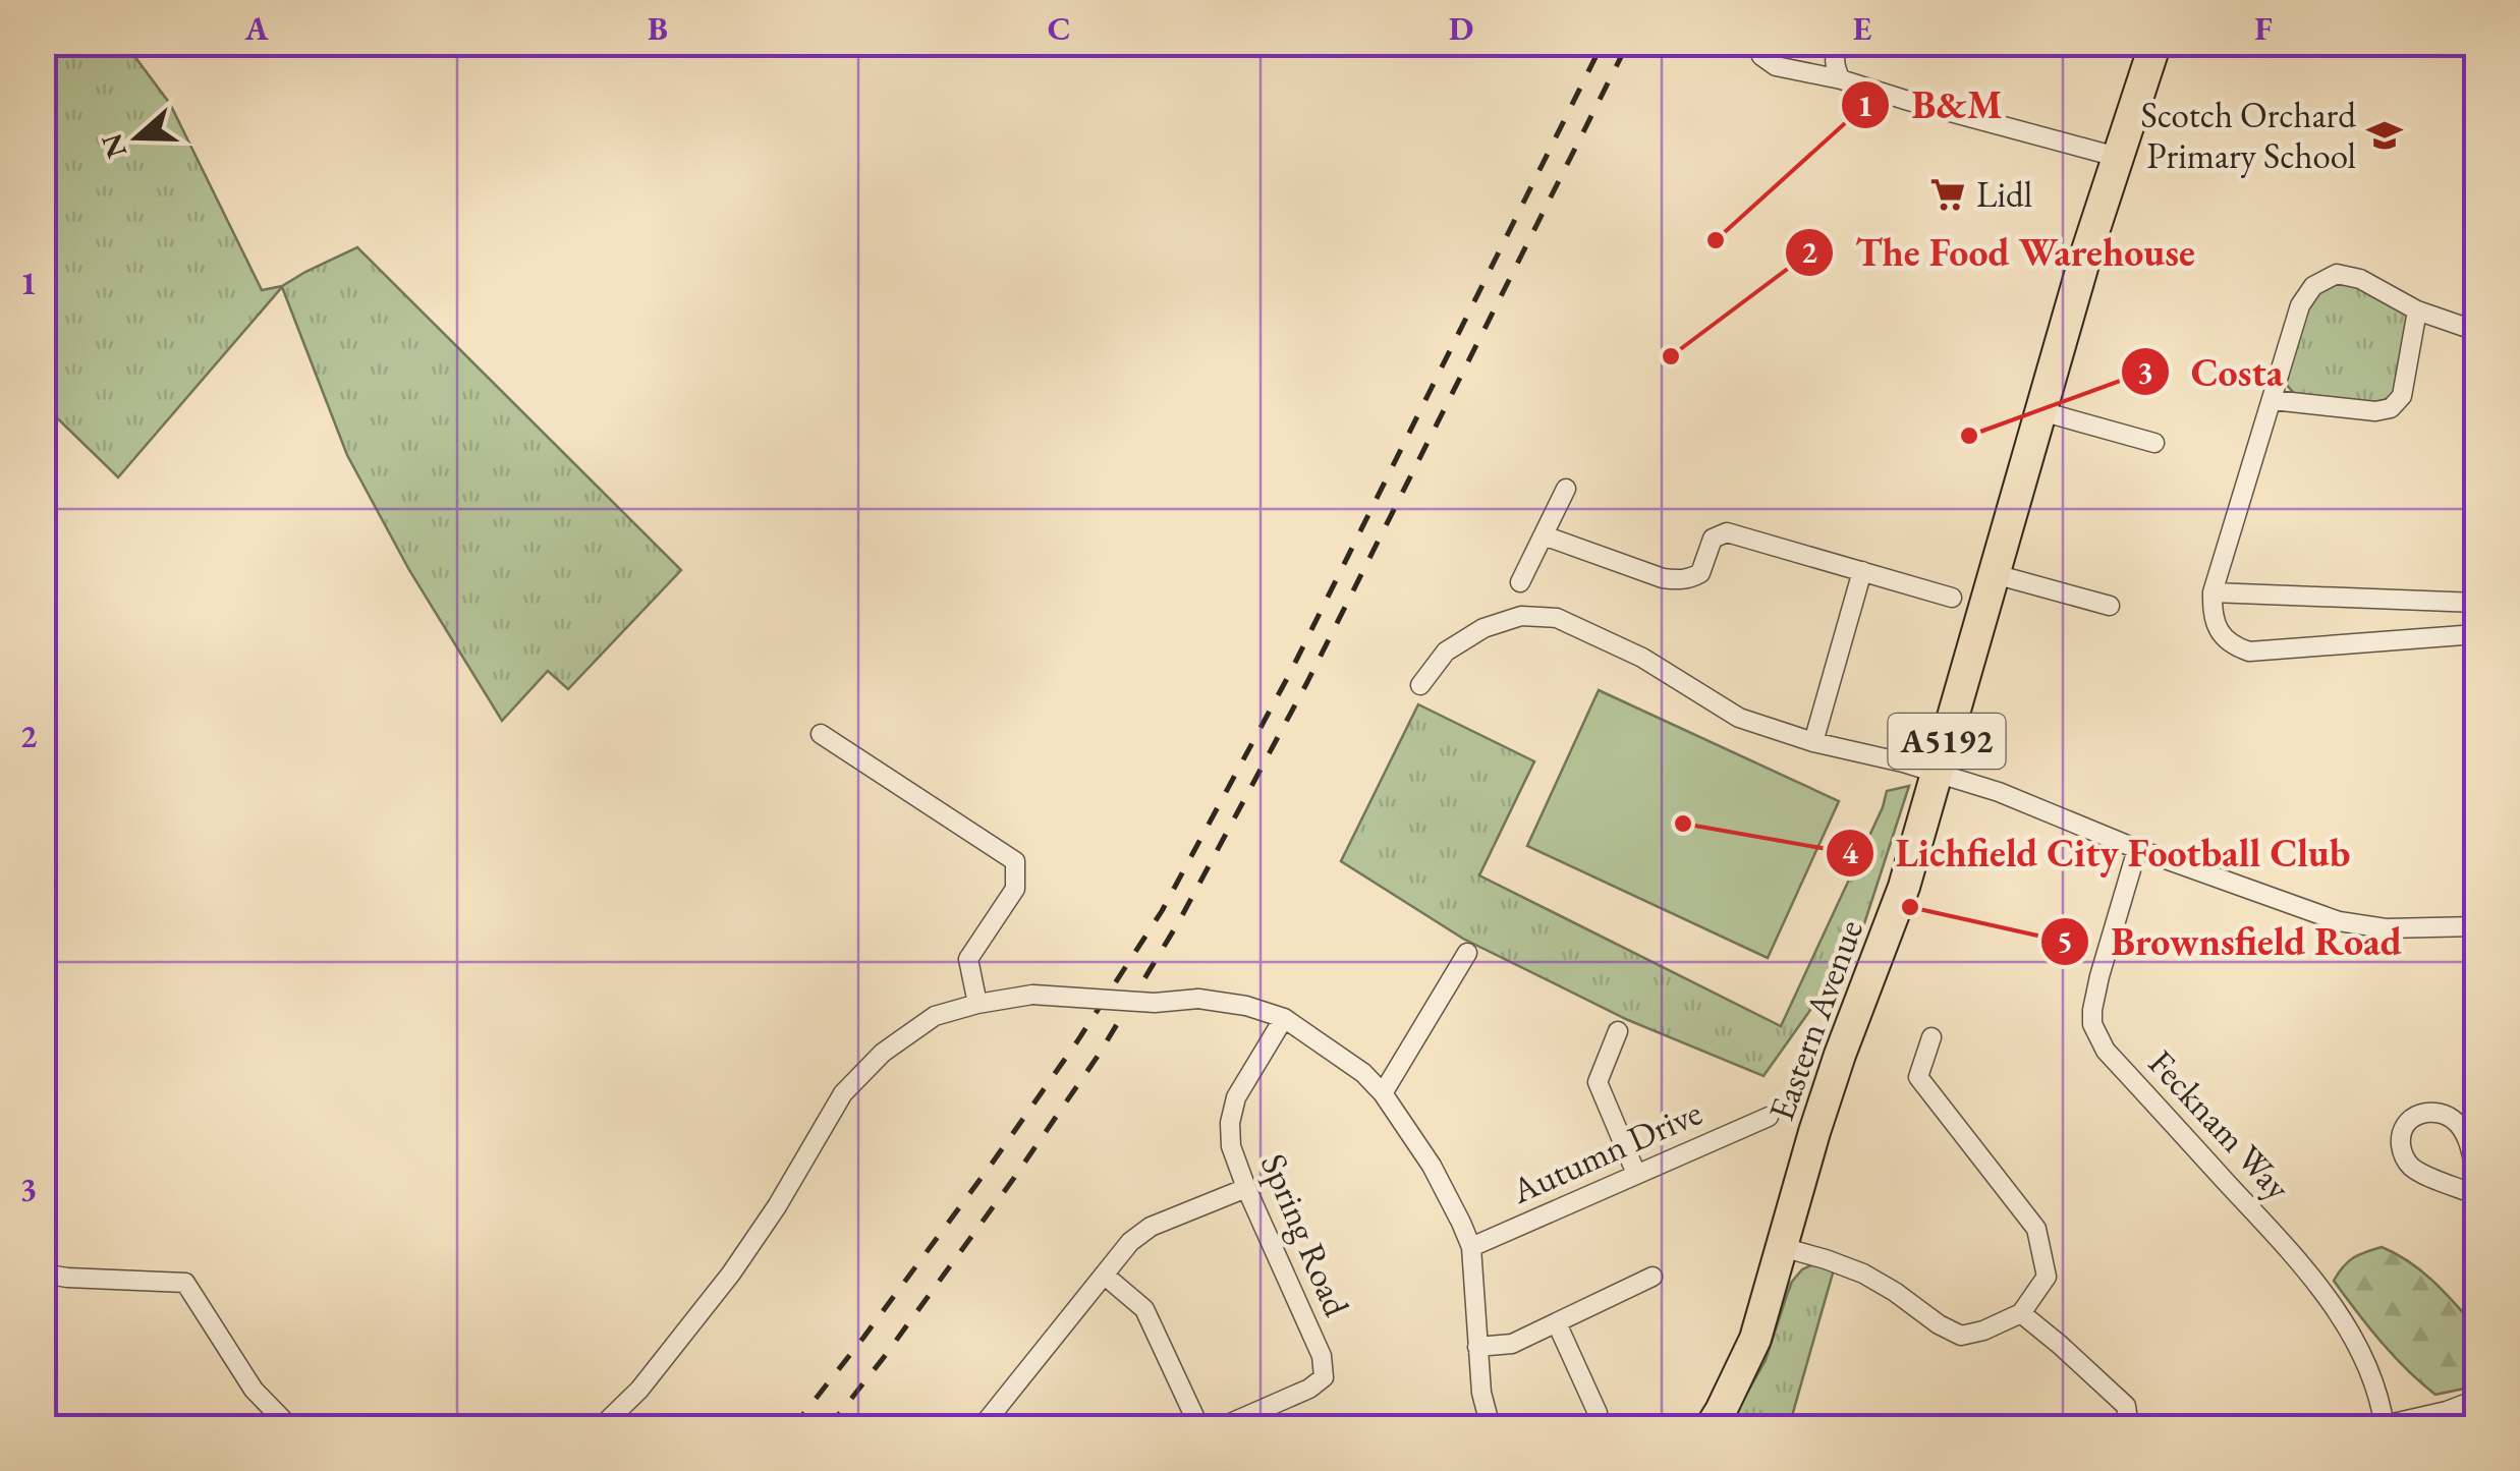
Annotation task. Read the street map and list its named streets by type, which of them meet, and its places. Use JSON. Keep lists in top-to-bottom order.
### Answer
{
  "streets": {
    "highway": ["A5192", "Eastern Avenue"],
    "street": ["Fecknam Way", "Autumn Drive", "Spring Road"]
  },
  "places": {
    "school or university": ["Scotch Orchard Primary School"],
    "supermarket": ["Lidl"],
    "other": [
      "B&M",
      "The Food Warehouse",
      "Costa",
      "Lichfield City Football Club",
      "Brownsfield Road"
    ]
  },
  "north": "left",
  "grid": {
    "columns": [
      "A",
      "B",
      "C",
      "D",
      "E",
      "F"
    ],
    "rows": ["1", "2", "3"]
  }
}
